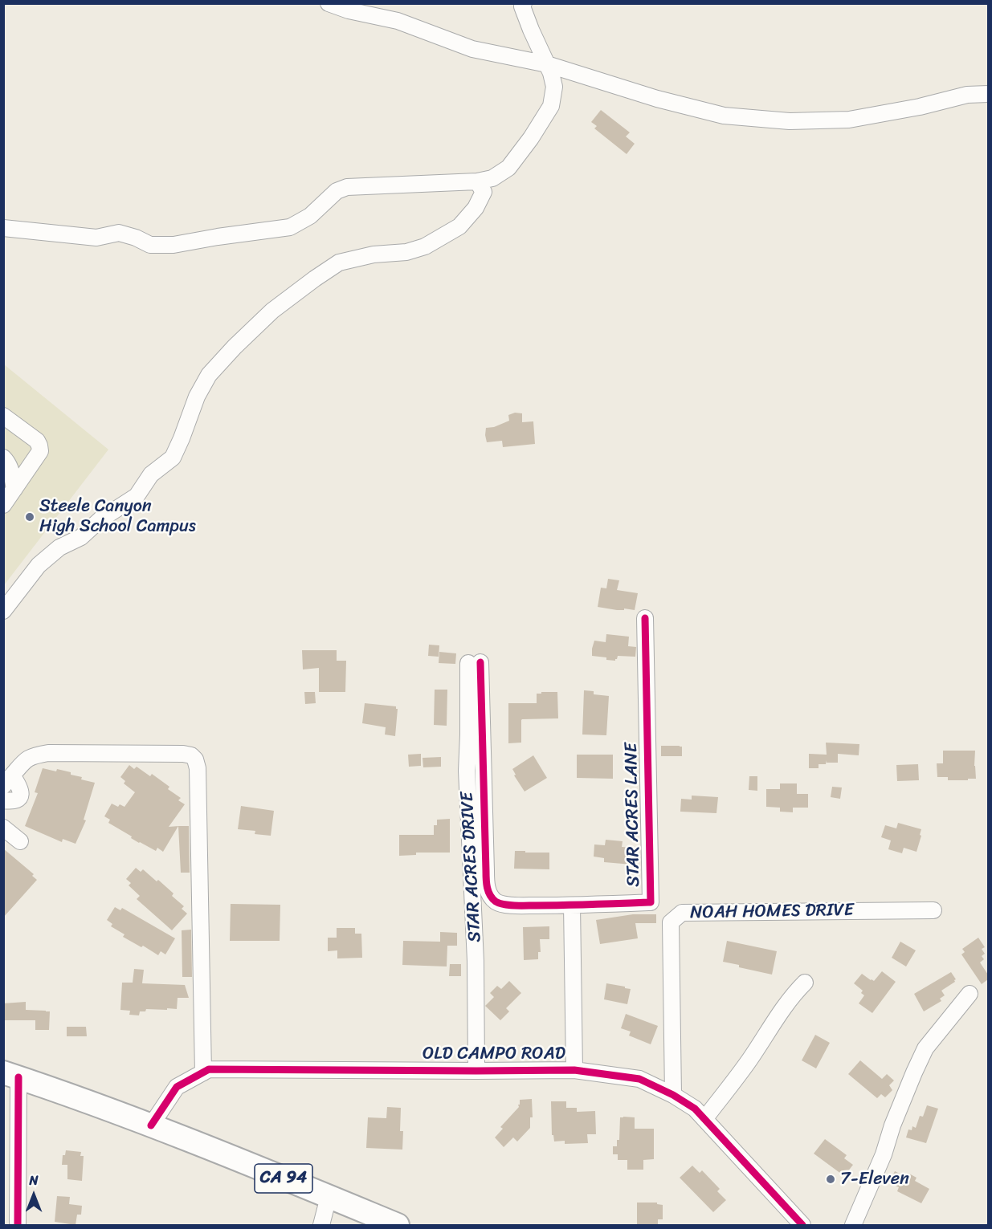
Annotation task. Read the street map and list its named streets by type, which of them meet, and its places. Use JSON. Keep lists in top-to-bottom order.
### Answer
{
  "streets": {
    "highway": ["CA 94"],
    "street": [
      "STAR ACRES LANE",
      "STAR ACRES DRIVE",
      "NOAH HOMES DRIVE",
      "OLD CAMPO ROAD"
    ]
  },
  "crossings": [
    ["STAR ACRES LANE", "STAR ACRES DRIVE"],
    ["STAR ACRES DRIVE", "OLD CAMPO ROAD"],
    ["NOAH HOMES DRIVE", "OLD CAMPO ROAD"],
    ["OLD CAMPO ROAD", "CA 94"]
  ],
  "places": ["Steele Canyon High School Campus", "7-Eleven"],
  "north": "top"
}
